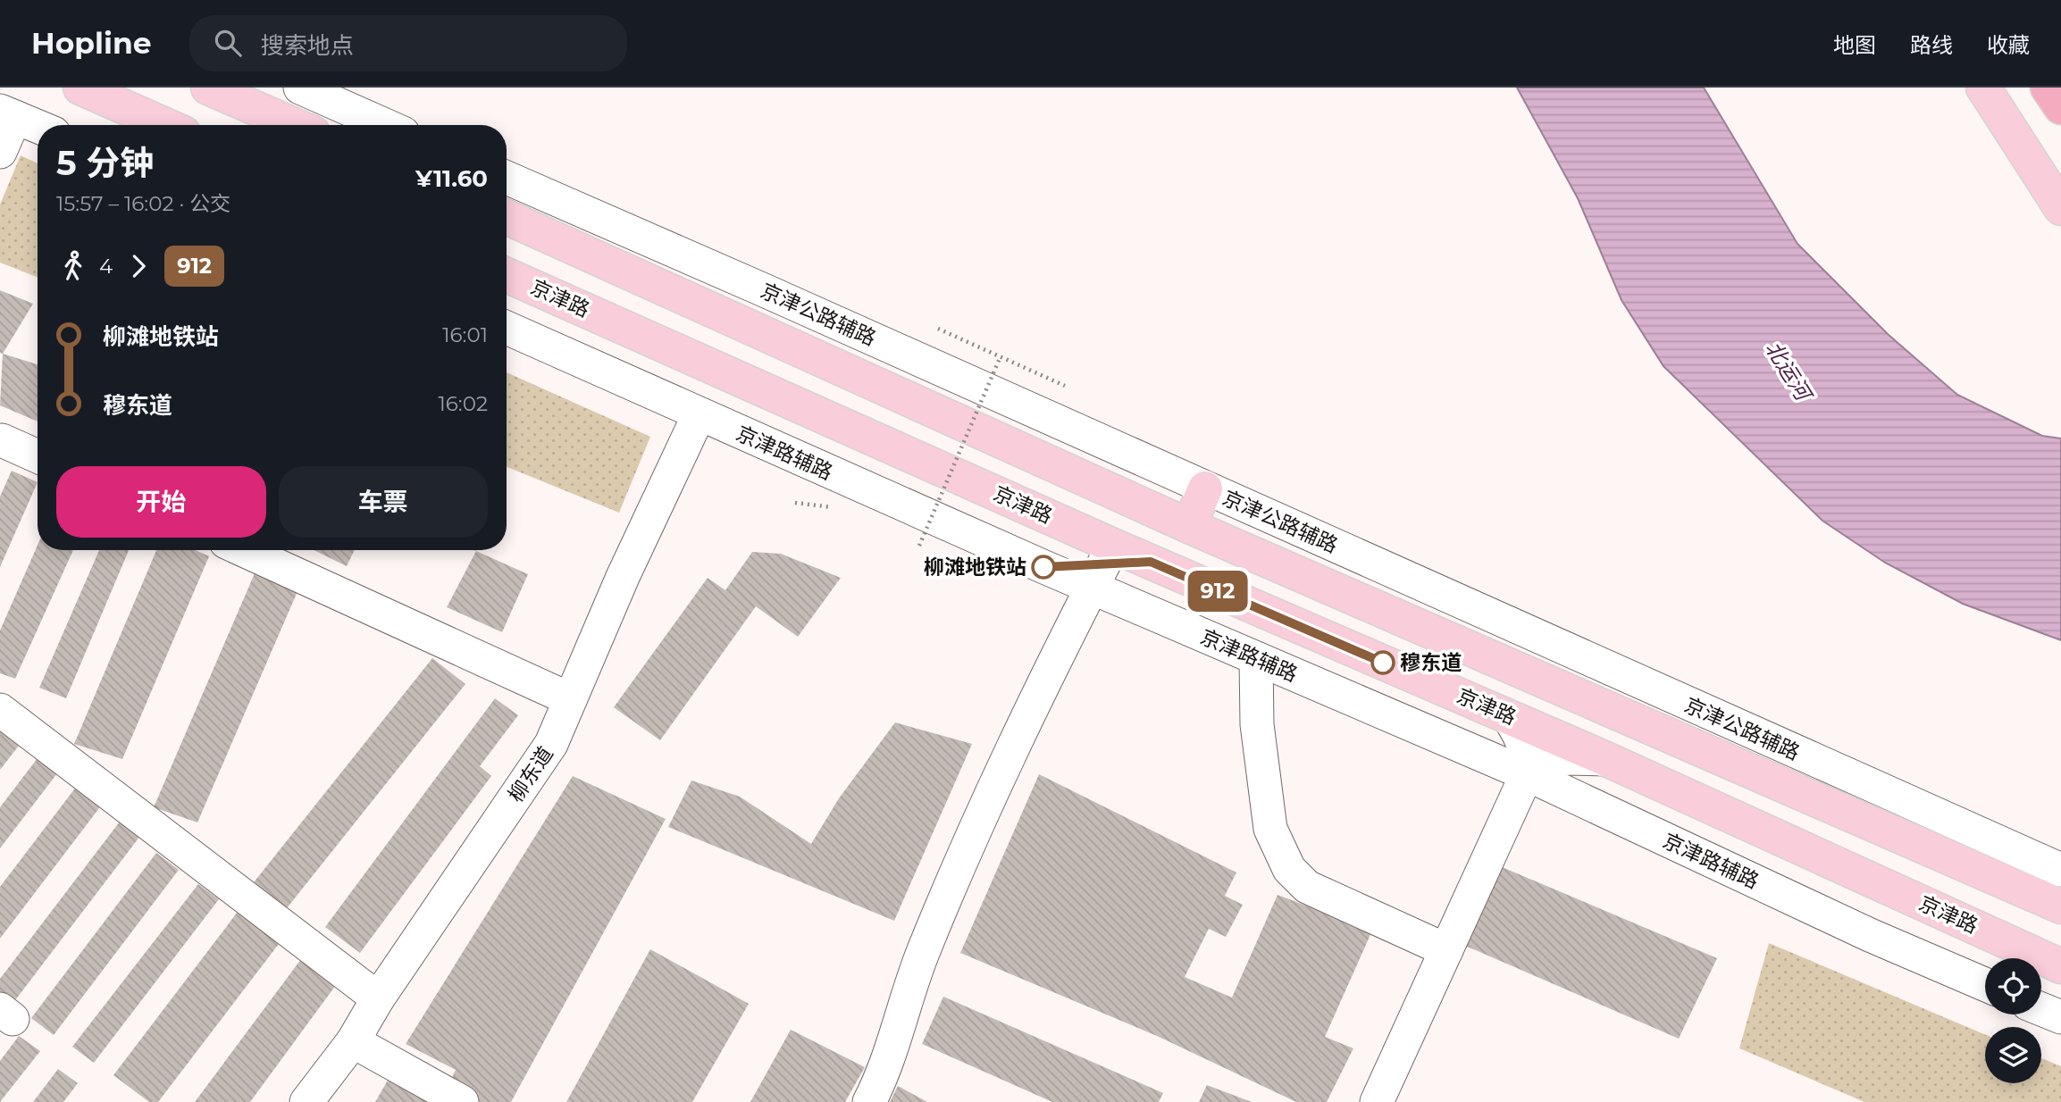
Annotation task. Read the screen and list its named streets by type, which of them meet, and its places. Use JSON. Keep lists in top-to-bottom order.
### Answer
{
  "streets": {
    "main road": ["京津路"],
    "street": ["京津公路辅路", "京津路辅路", "柳东道"]
  },
  "crossings": [
    ["京津路", "京津路辅路"],
    ["京津路辅路", "柳东道"]
  ],
  "water": ["北运河"],
  "places": ["柳滩地铁站", "穆东道"],
  "lines": ["bus line 912"],
  "page": {
    "header": "Hopline",
    "search": "搜索地点",
    "nav": ["地图", "路线", "收藏"],
    "on_map": "912",
    "heading": ["5 分钟", "15:57 – 16:02 · 公交", "¥11.60"],
    "legs": ["4", "912"],
    "list": [
      {
        "name": "柳滩地铁站",
        "value": "16:01"
      },
      {
        "name": "穆东道",
        "value": "16:02"
      }
    ],
    "buttons": ["开始", "车票"]
  }
}
